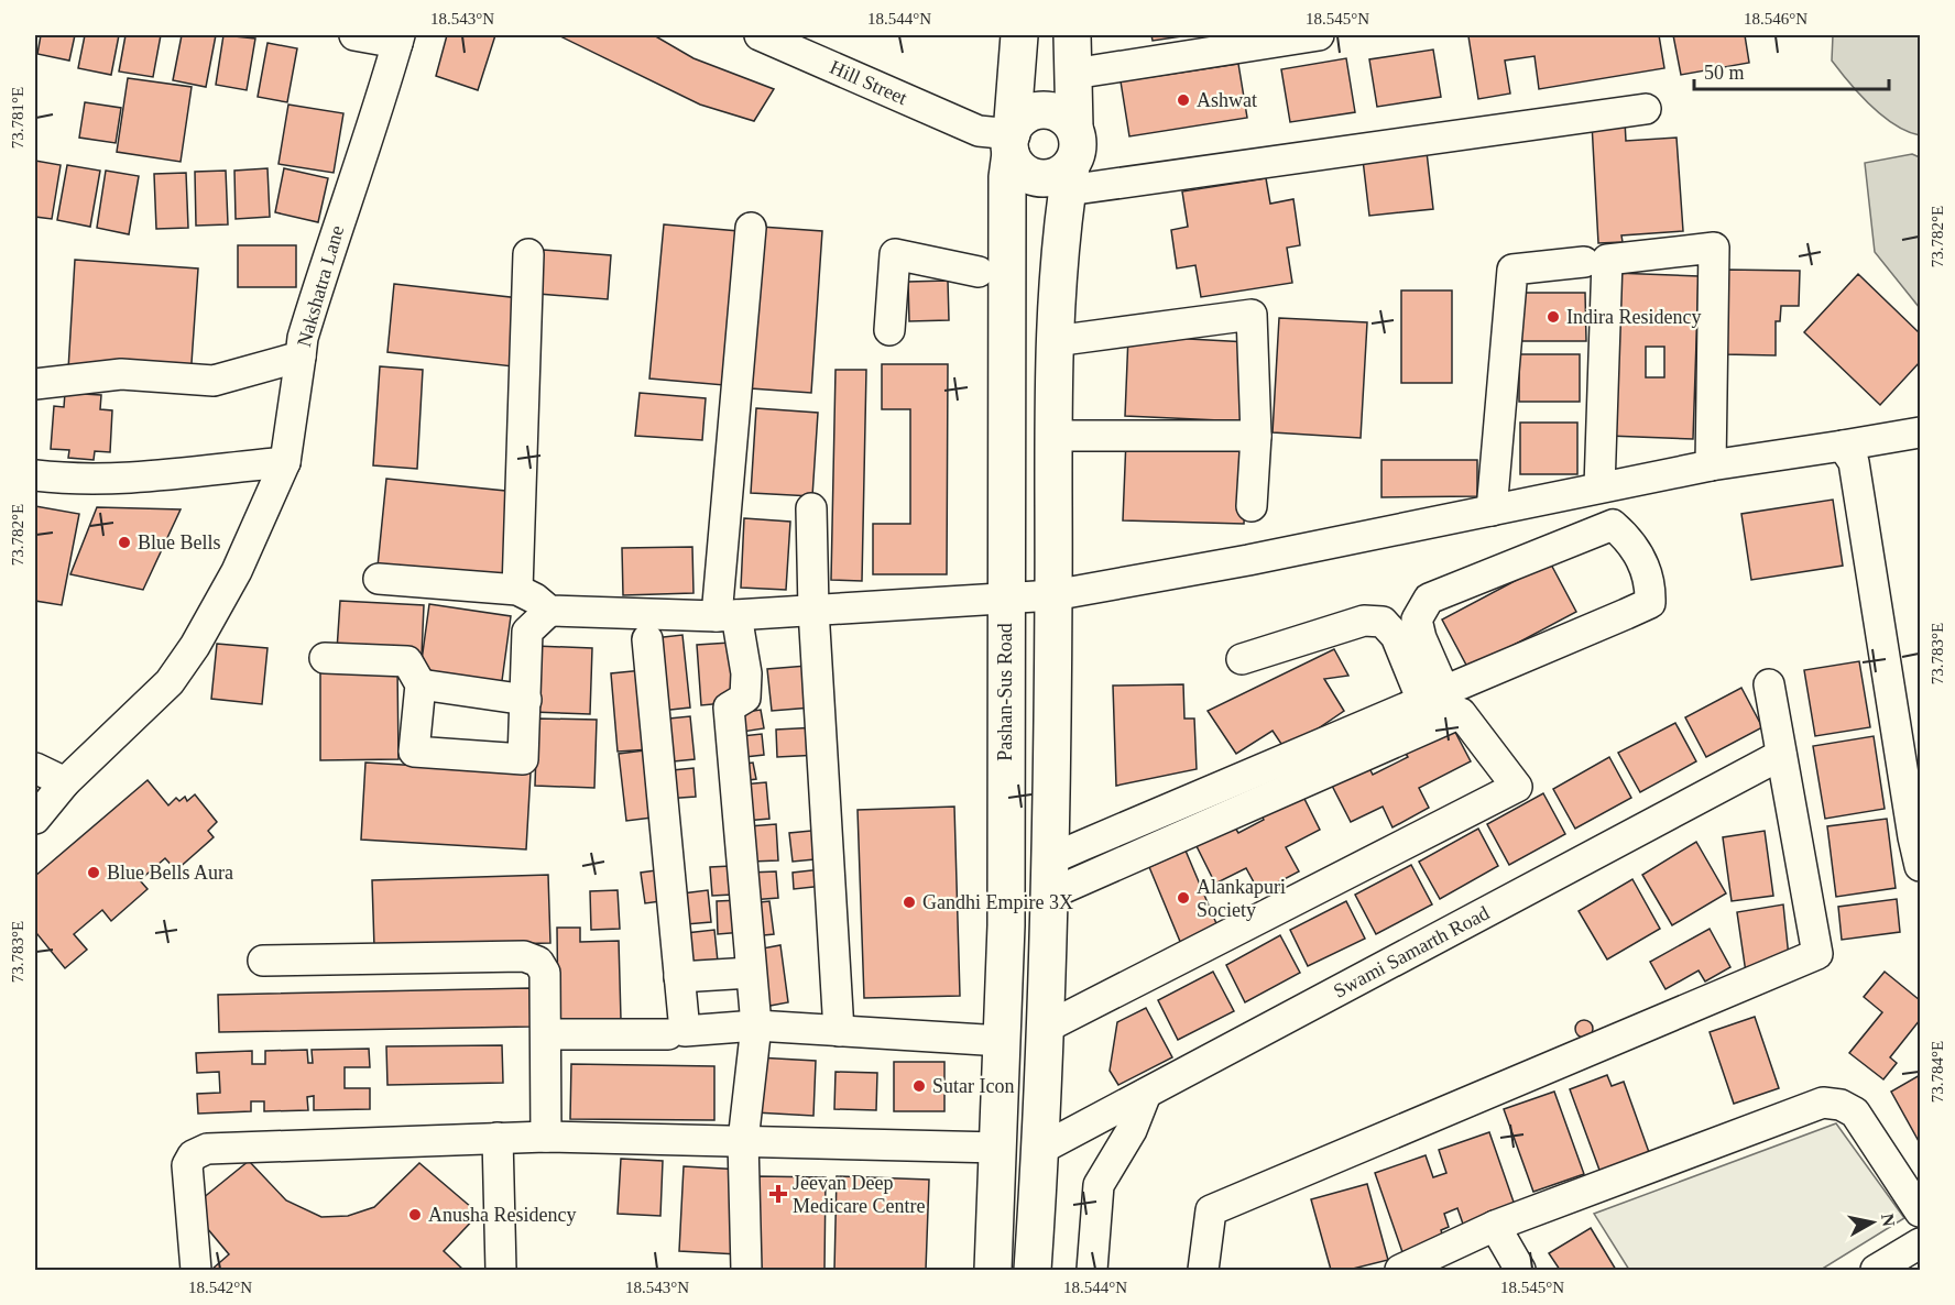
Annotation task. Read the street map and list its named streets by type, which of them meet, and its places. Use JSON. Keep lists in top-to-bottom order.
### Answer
{
  "streets": {
    "main road": ["Pashan-Sus Road"],
    "street": ["Hill Street", "Nakshatra Lane", "Swami Samarth Road"]
  },
  "crossings": [
    ["Hill Street", "Pashan-Sus Road"]
  ],
  "places": {
    "other": [
      "Ashwat",
      "Indira Residency",
      "Blue Bells",
      "Blue Bells Aura",
      "Alankapuri Society",
      "Gandhi Empire 3X",
      "Sutar Icon",
      "Anusha Residency"
    ],
    "health": ["Jeevan Deep Medicare Centre"]
  },
  "scale_bar": "50 m",
  "north": "right",
  "coordinates": [
    "18.543°N",
    "18.544°N",
    "18.545°N",
    "18.546°N",
    "73.781°E",
    "73.782°E",
    "73.783°E",
    "73.784°E",
    "18.542°N"
  ]
}
